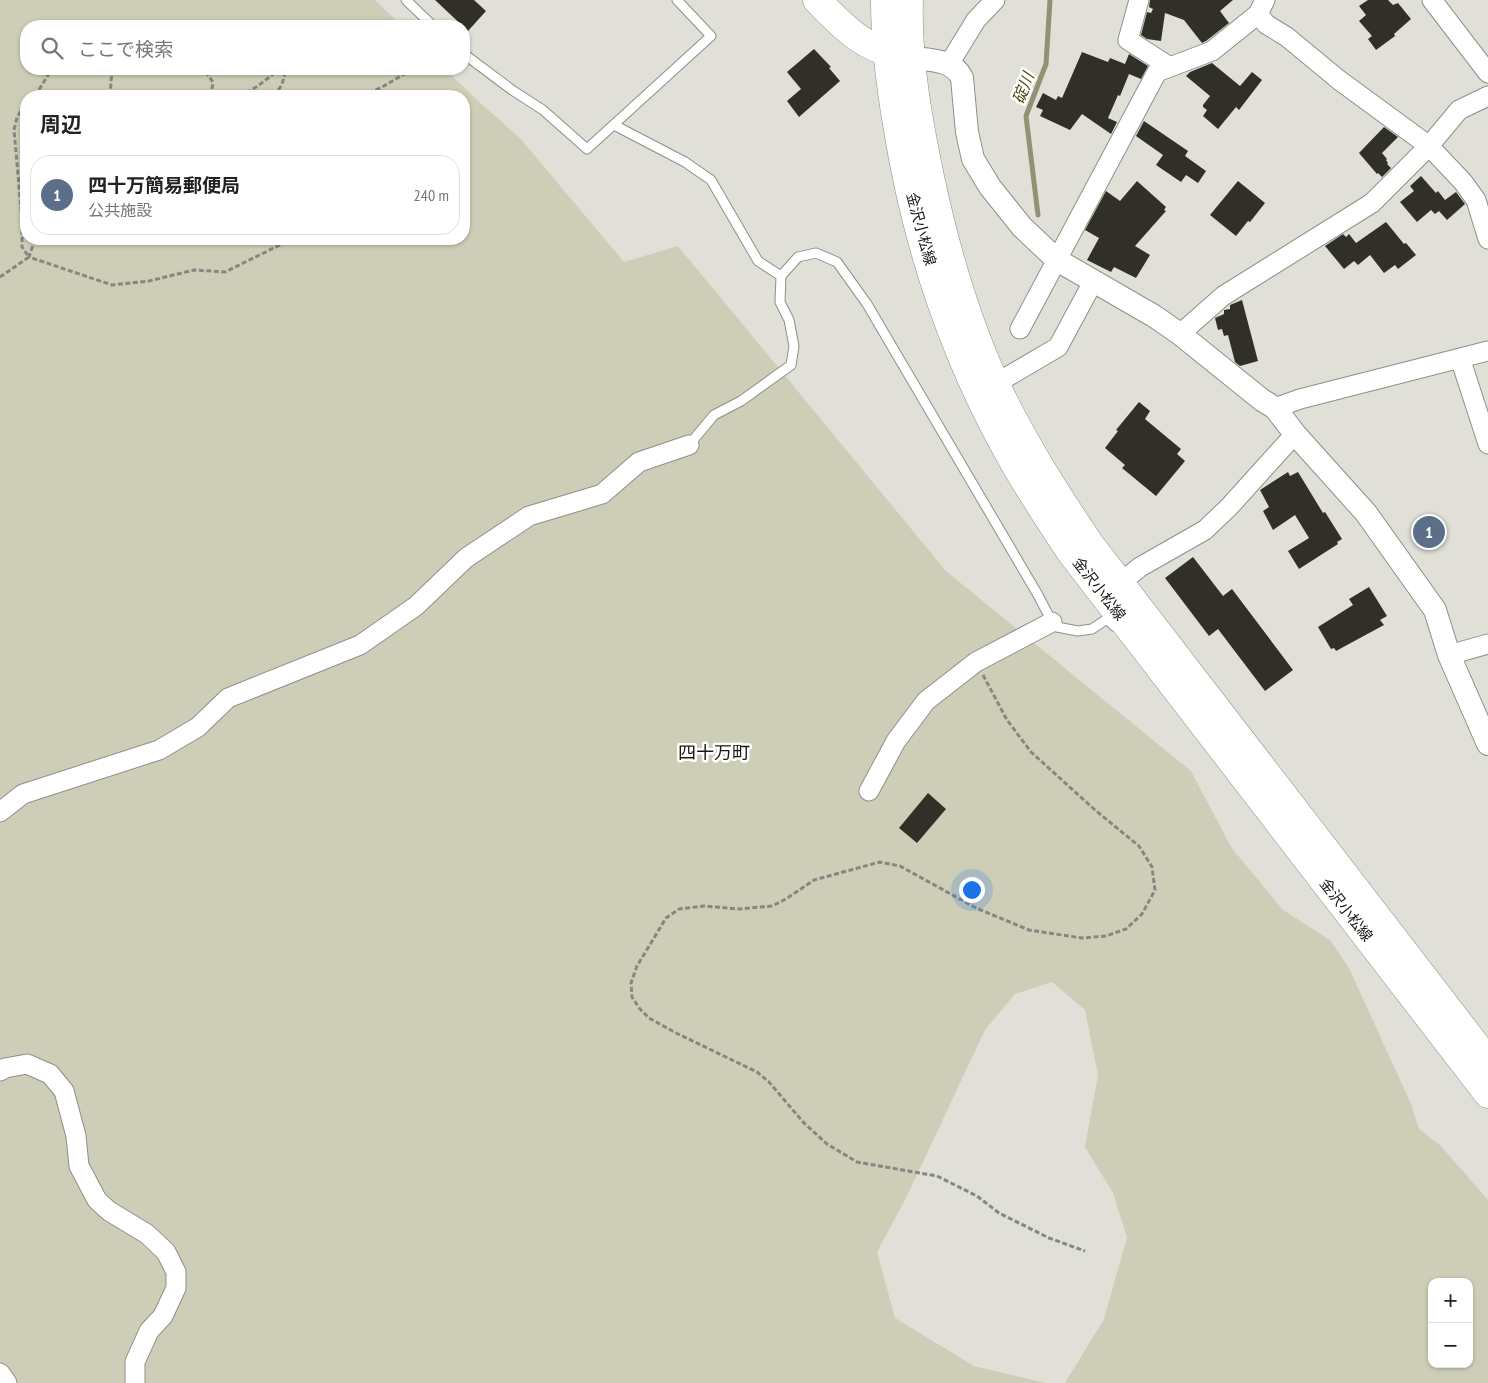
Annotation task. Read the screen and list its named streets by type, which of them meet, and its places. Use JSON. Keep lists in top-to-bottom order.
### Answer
{
  "streets": {
    "main road": ["金沢小松線"]
  },
  "districts": ["四十万町"],
  "water": ["碇川"],
  "page": {
    "search": "ここで検索",
    "heading": "周辺",
    "list": [
      {
        "mark": "1",
        "name": "四十万簡易郵便局",
        "note": "公共施設",
        "value": "240 m"
      }
    ],
    "pins": "1",
    "map_buttons": ["+", "−"]
  }
}
